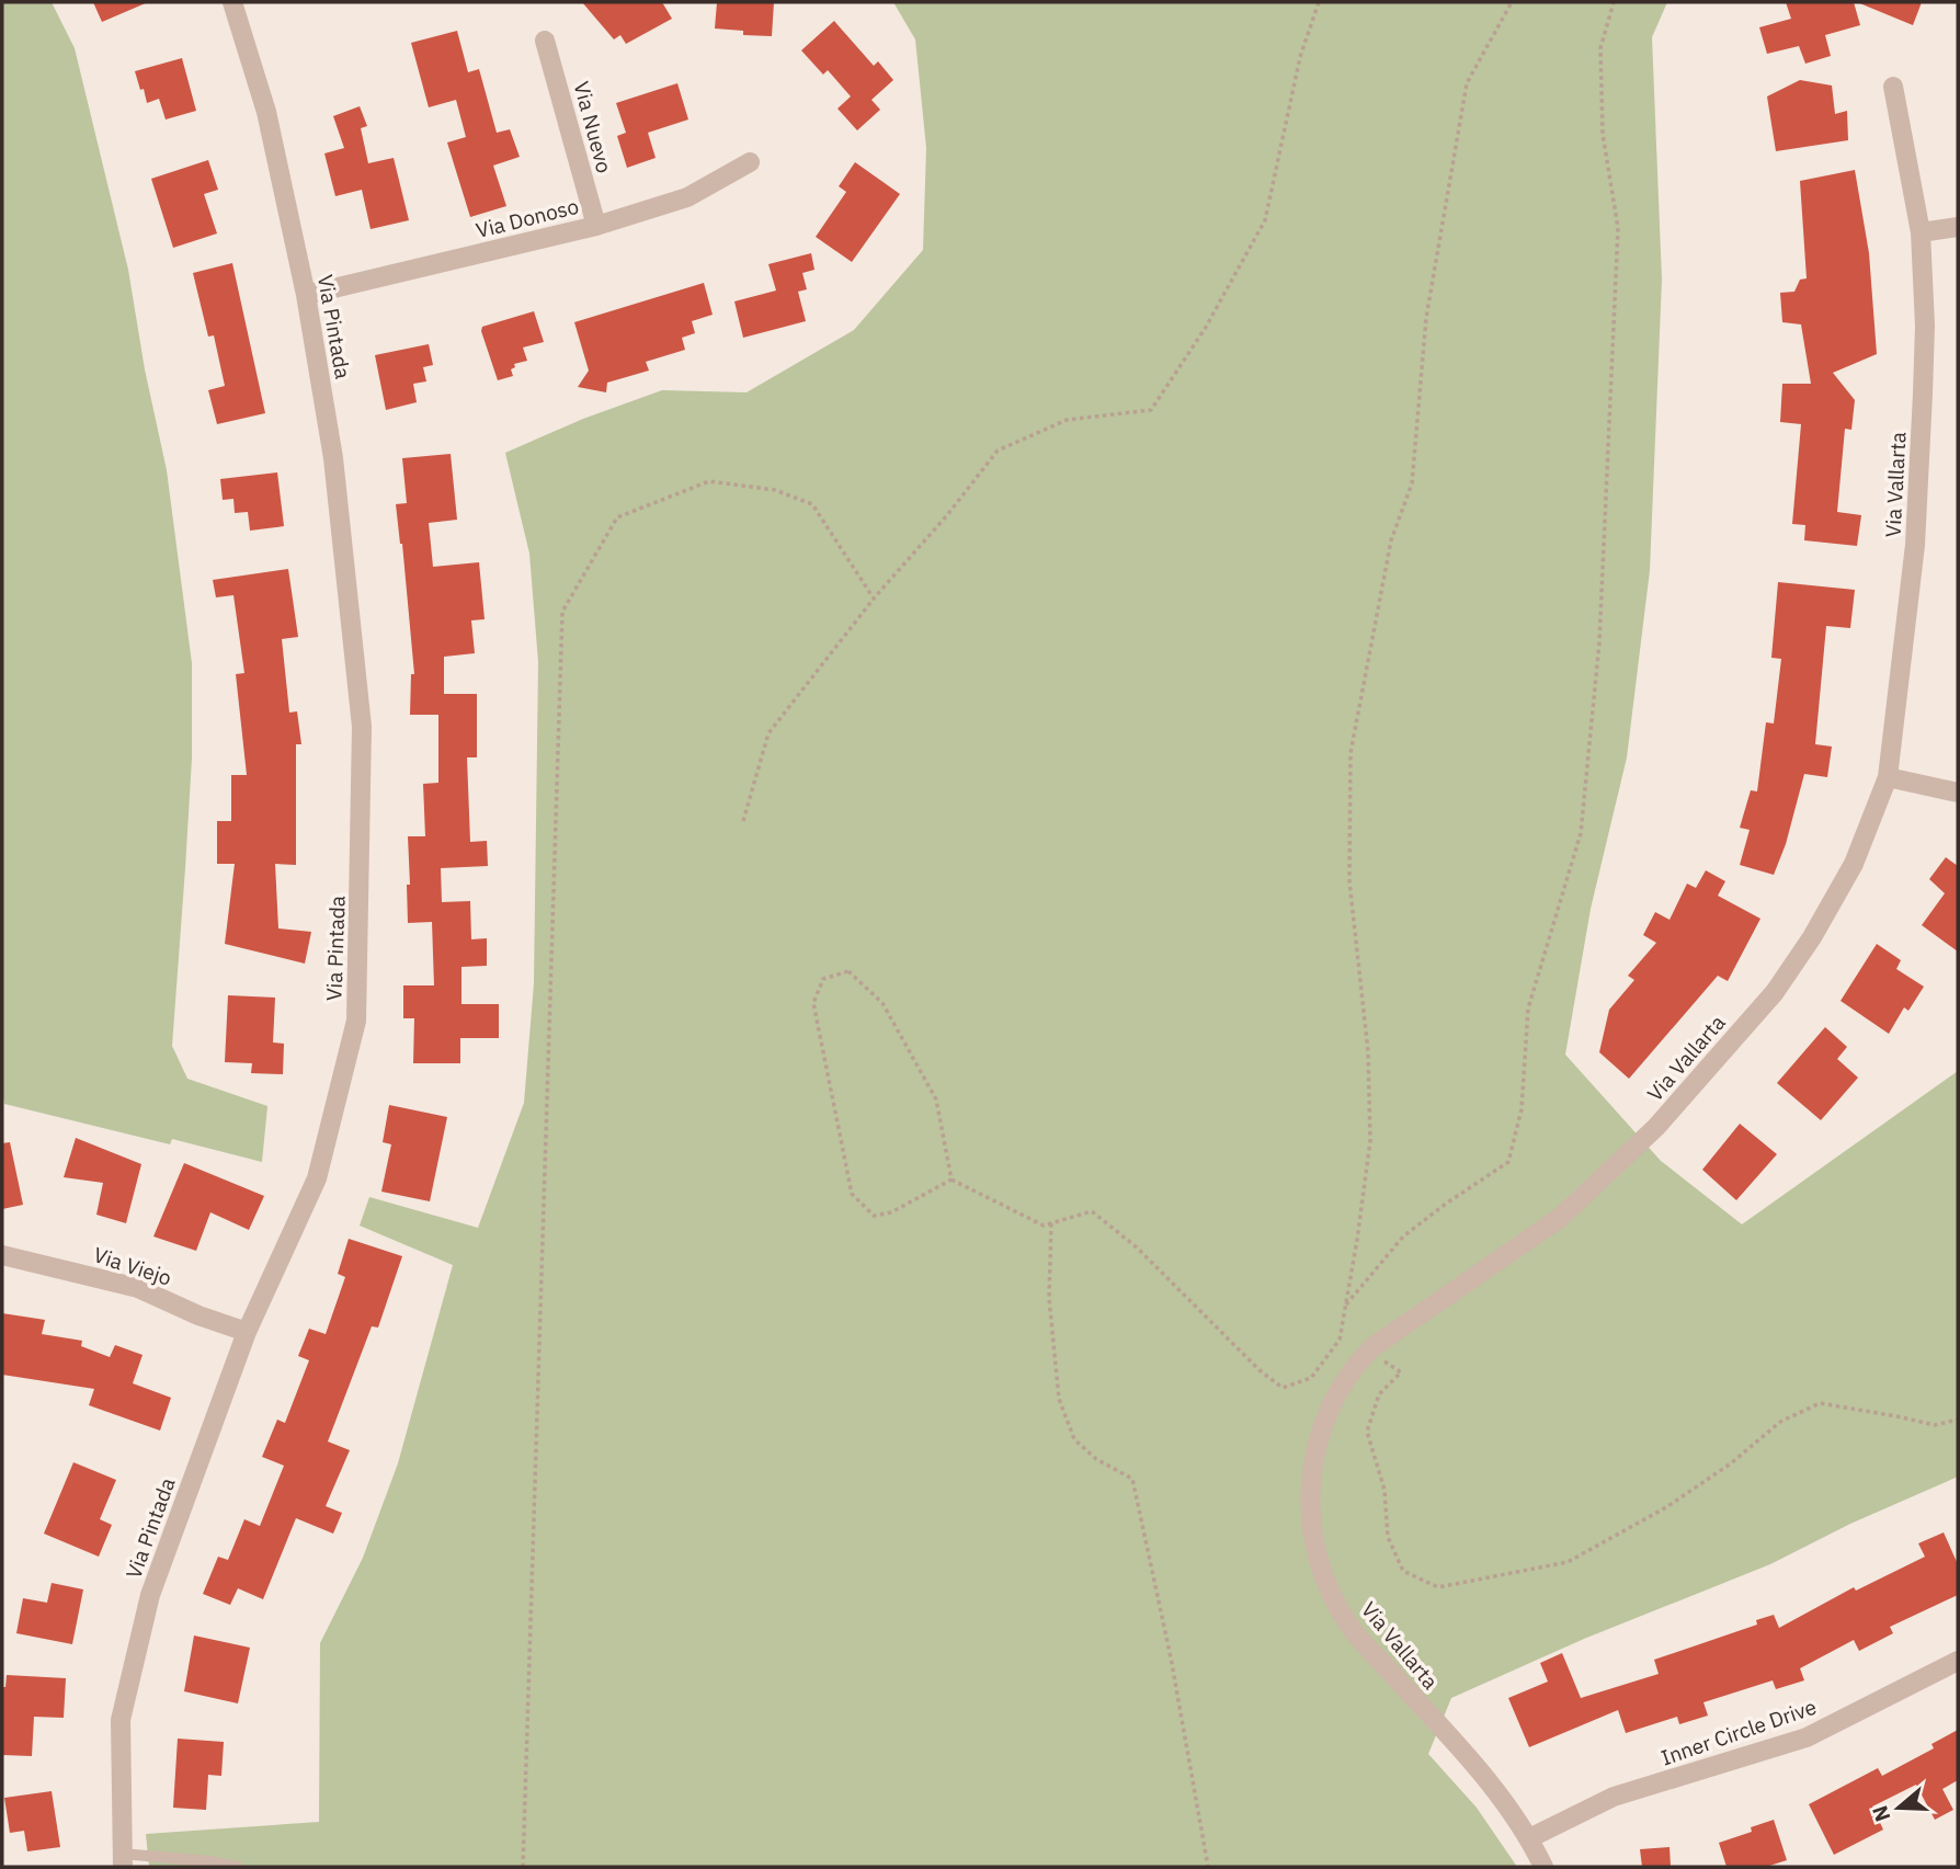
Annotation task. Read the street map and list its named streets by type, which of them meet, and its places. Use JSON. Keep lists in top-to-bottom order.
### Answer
{
  "streets": {
    "street": [
      "Via Nuevo",
      "Via Donoso",
      "Via Pintada",
      "Via Vallarta",
      "Via Viejo",
      "Inner Circle Drive"
    ]
  },
  "crossings": [
    ["Via Nuevo", "Via Donoso"],
    ["Via Donoso", "Via Pintada"],
    ["Via Pintada", "Via Viejo"],
    ["Via Vallarta", "Inner Circle Drive"]
  ],
  "north": "left"
}
